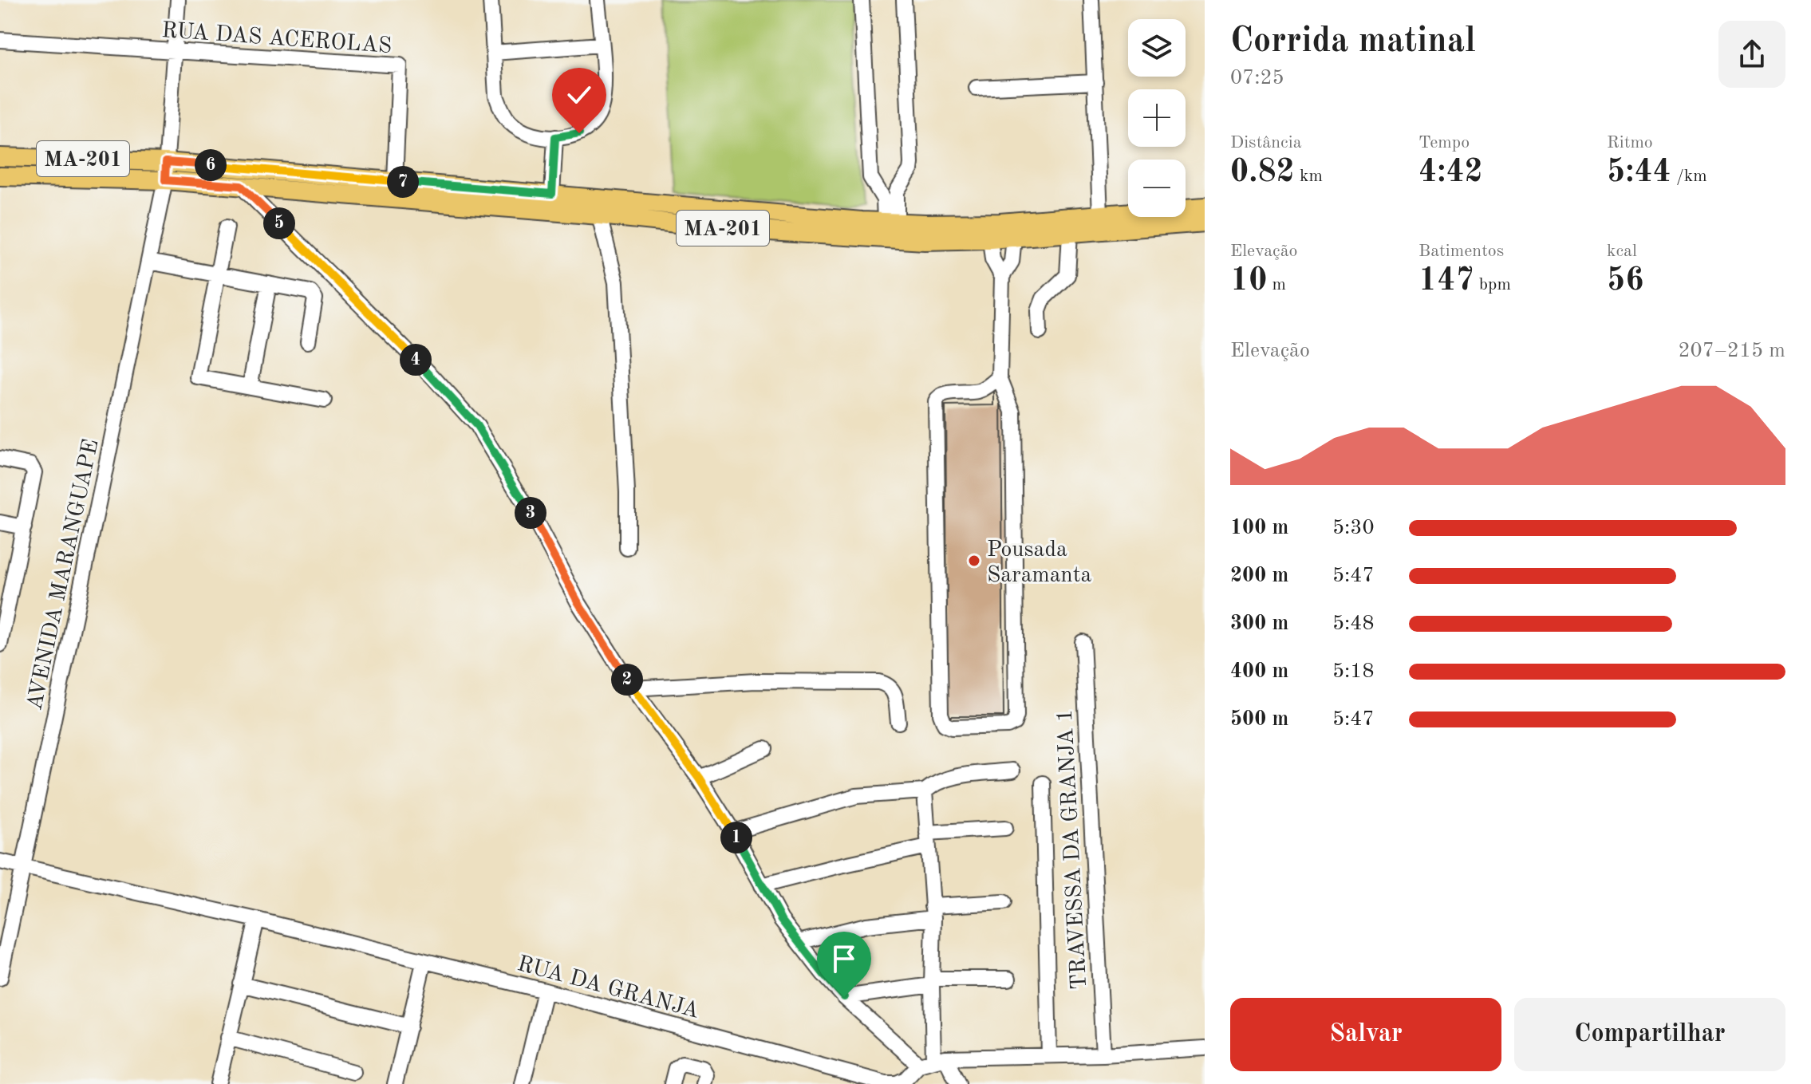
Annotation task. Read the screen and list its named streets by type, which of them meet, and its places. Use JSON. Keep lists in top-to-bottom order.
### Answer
{
  "streets": {
    "main road": ["MA-201"],
    "street": [
      "RUA DAS ACEROLAS",
      "AVENIDA MARANGUAPE",
      "TRAVESSA DA GRANJA 1",
      "RUA DA GRANJA"
    ]
  },
  "crossings": [
    ["RUA DAS ACEROLAS", "MA-201"],
    ["RUA DAS ACEROLAS", "AVENIDA MARANGUAPE"],
    ["MA-201", "AVENIDA MARANGUAPE"],
    ["AVENIDA MARANGUAPE", "RUA DA GRANJA"],
    ["TRAVESSA DA GRANJA 1", "RUA DA GRANJA"]
  ],
  "places": ["Pousada Saramanta"],
  "page": {
    "heading": ["Corrida matinal", "07:25"],
    "map_buttons": ["+", "−"],
    "stats": [
      ["Distância", "0.82 km"],
      ["Tempo", "4:42"],
      ["Ritmo", "5:44 /km"],
      ["Elevação", "10 m"],
      ["Batimentos", "147 bpm"],
      ["kcal", "56"]
    ],
    "pins": [
      "6",
      "7",
      "5",
      "4",
      "3",
      "2",
      "1"
    ],
    "chart": ["Elevação", "207–215 m"],
    "list": [
      {
        "name": "100 m",
        "note": "5:30"
      },
      {
        "name": "200 m",
        "note": "5:47"
      },
      {
        "name": "300 m",
        "note": "5:48"
      },
      {
        "name": "400 m",
        "note": "5:18"
      },
      {
        "name": "500 m",
        "note": "5:47"
      }
    ],
    "buttons": ["Salvar", "Compartilhar"]
  }
}
